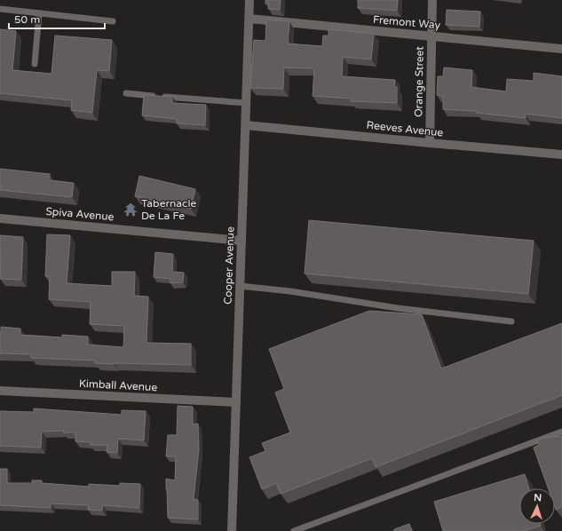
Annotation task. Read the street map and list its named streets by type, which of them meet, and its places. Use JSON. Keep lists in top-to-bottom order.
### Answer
{
  "streets": {
    "street": [
      "Fremont Way",
      "Orange Street",
      "Reeves Avenue",
      "Spiva Avenue",
      "Cooper Avenue",
      "Kimball Avenue"
    ]
  },
  "crossings": [
    ["Fremont Way", "Orange Street"],
    ["Fremont Way", "Cooper Avenue"],
    ["Orange Street", "Reeves Avenue"],
    ["Reeves Avenue", "Cooper Avenue"],
    ["Spiva Avenue", "Cooper Avenue"],
    ["Cooper Avenue", "Kimball Avenue"]
  ],
  "places": {
    "temple": ["Tabernacle De La Fe"]
  },
  "scale_bar": "50 m",
  "north": "top"
}
